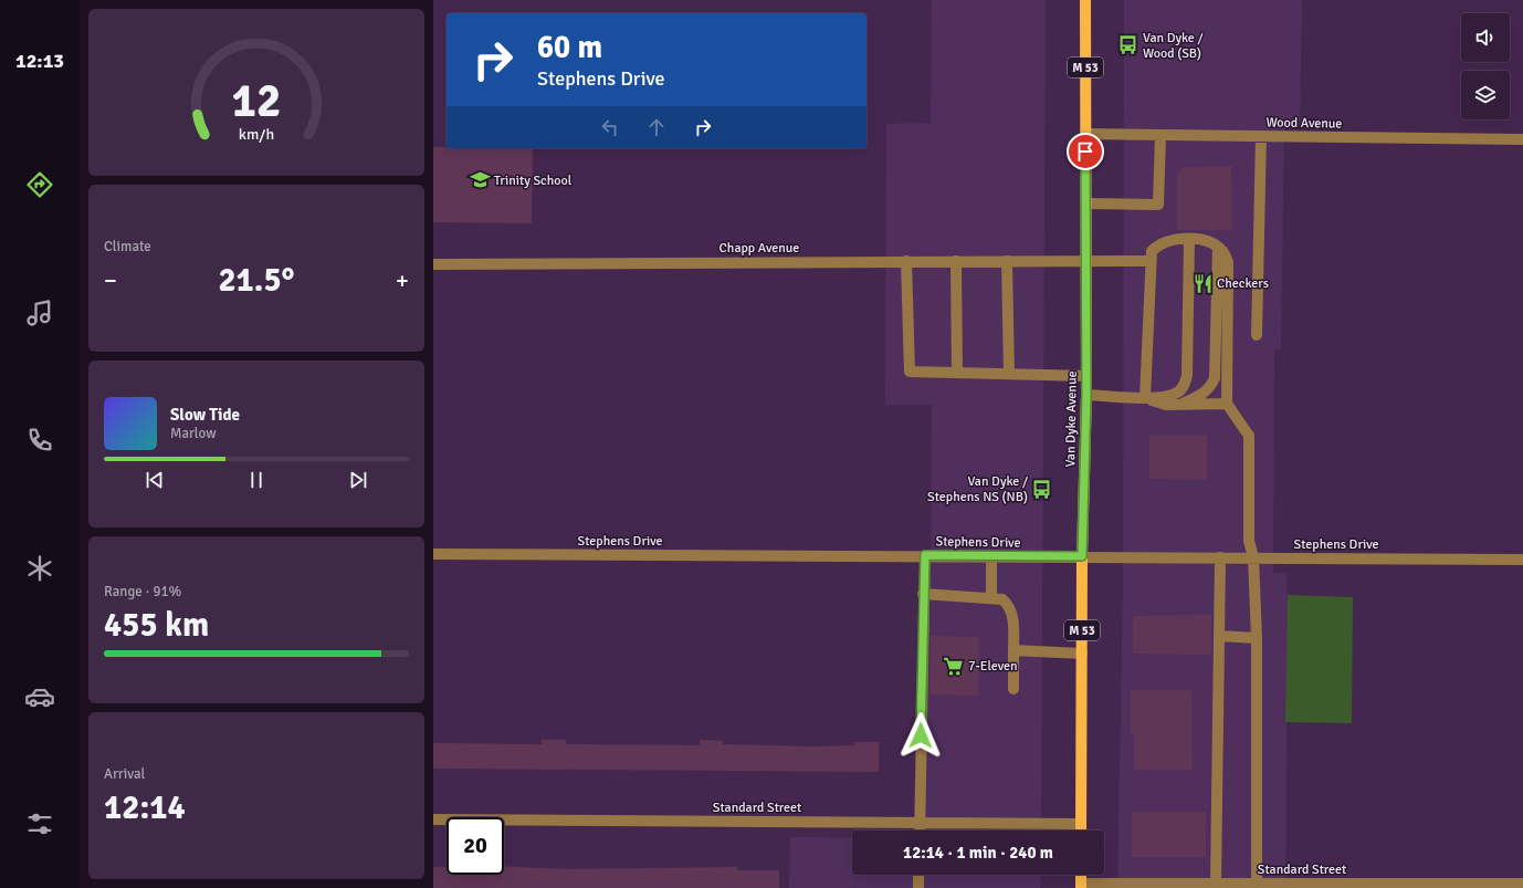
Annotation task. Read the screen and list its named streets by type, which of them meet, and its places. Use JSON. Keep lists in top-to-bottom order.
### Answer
{
  "streets": {
    "main road": ["M 53", "Van Dyke Avenue"],
    "street": [
      "Wood Avenue",
      "Chapp Avenue",
      "Stephens Drive",
      "Standard Street"
    ]
  },
  "crossings": [
    ["Wood Avenue", "Van Dyke Avenue"],
    ["Chapp Avenue", "Van Dyke Avenue"],
    ["Van Dyke Avenue", "Stephens Drive"],
    ["Van Dyke Avenue", "Standard Street"]
  ],
  "places": {
    "bus stop": ["Van Dyke / Wood (SB)", "Van Dyke / Stephens NS (NB)"],
    "school or university": ["Trinity School"],
    "restaurant": ["Checkers"],
    "supermarket": ["7-Eleven"]
  },
  "page": {
    "tabs": "12:13",
    "turn": ["60 m", "Stephens Drive"],
    "tile": [
      "Climate",
      ["Range · 91%", "455 km"],
      ["Arrival", "12:14"]
    ],
    "heat": ["−", "21.5°", "+"],
    "song": ["Slow Tide", "Marlow"],
    "limit": "20",
    "trip": "12:14 · 1 min · 240 m",
    "gauge": ["12", "km/h"]
  }
}
